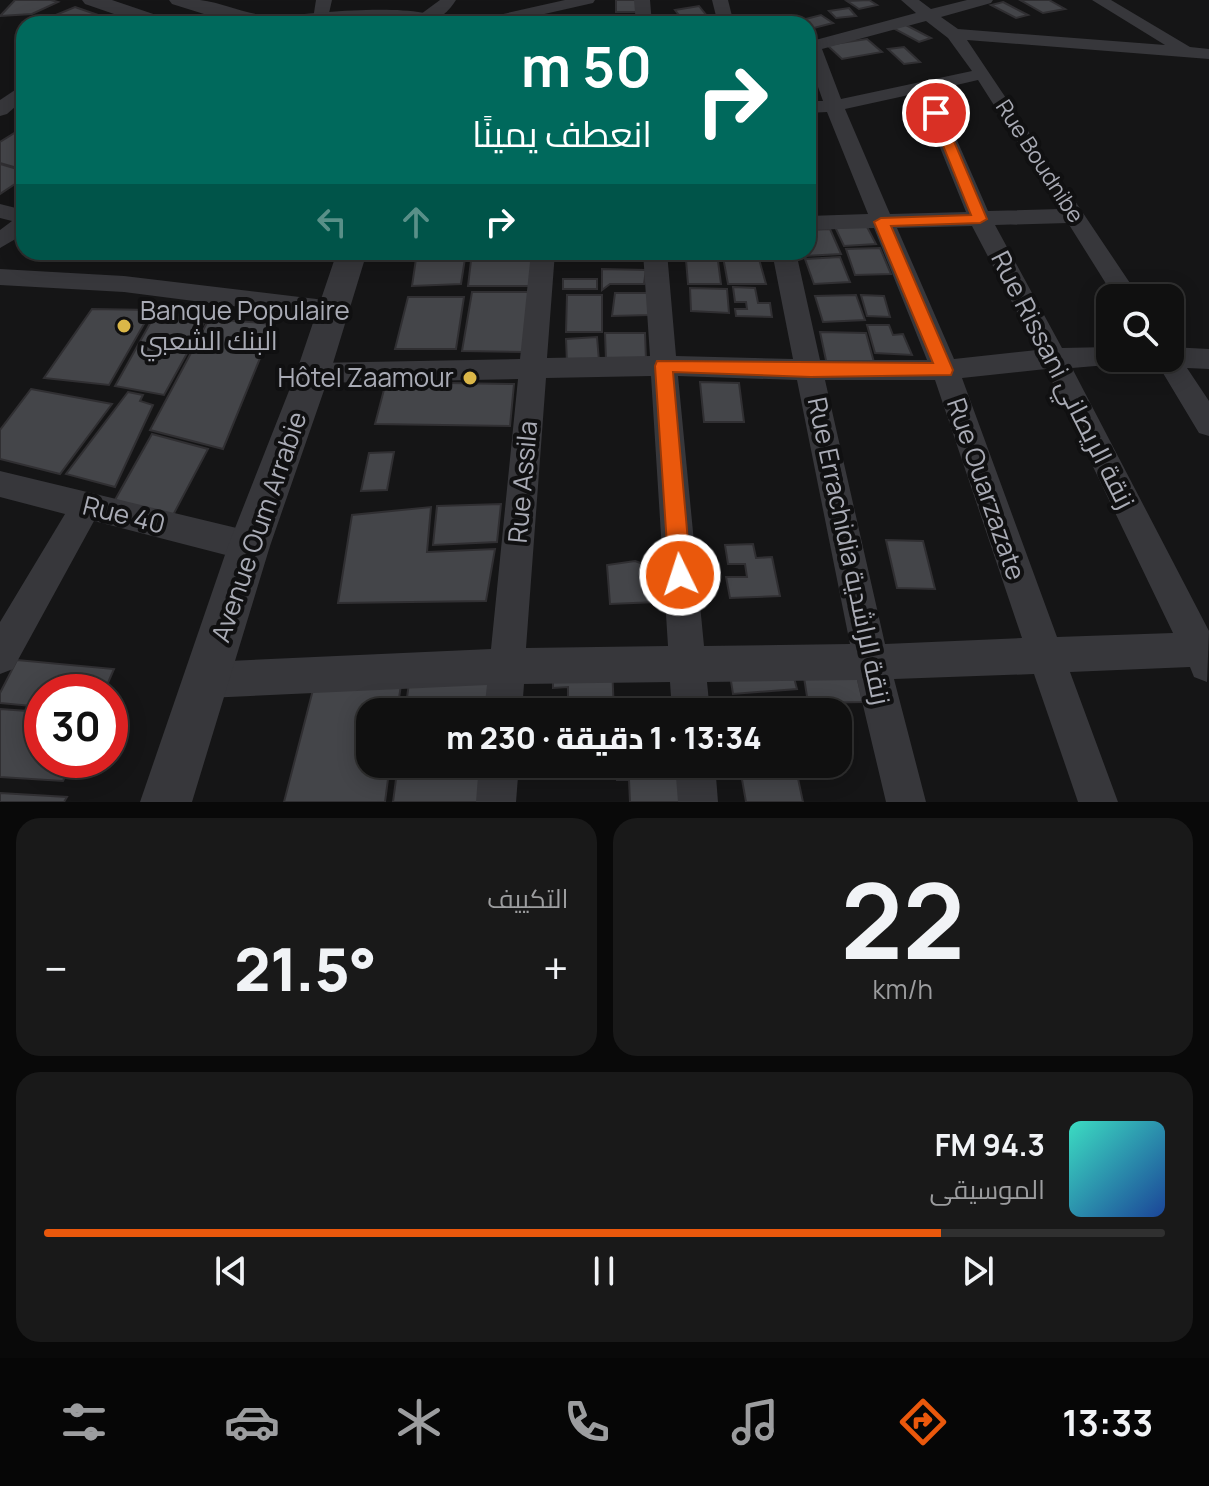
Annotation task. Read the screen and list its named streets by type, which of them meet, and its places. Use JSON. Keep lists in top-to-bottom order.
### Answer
{
  "streets": {
    "street": [
      "Rue Boudnibe",
      "Rue Rissani زنقة الريصاني",
      "Rue Assila",
      "Rue Ouarzazate",
      "Rue 40",
      "Avenue Oum Arrabie",
      "Rue Errachidia زنقة الراشدية"
    ]
  },
  "crossings": [
    ["Rue 40", "Avenue Oum Arrabie"]
  ],
  "places": ["Banque Populaire البنك الشعبي", "Hôtel Zaamour"],
  "page": {
    "turn": ["50 m", "انعطف يمينًا"],
    "limit": "30",
    "trip": "13:34 · 1 دقيقة · 230 m",
    "tile": [
      ["22", "km/h"],
      "التكييف"
    ],
    "heat": ["−", "21.5°", "+"],
    "song": ["94.3 FM", "الموسيقى"],
    "tabs": "13:33"
  }
}
